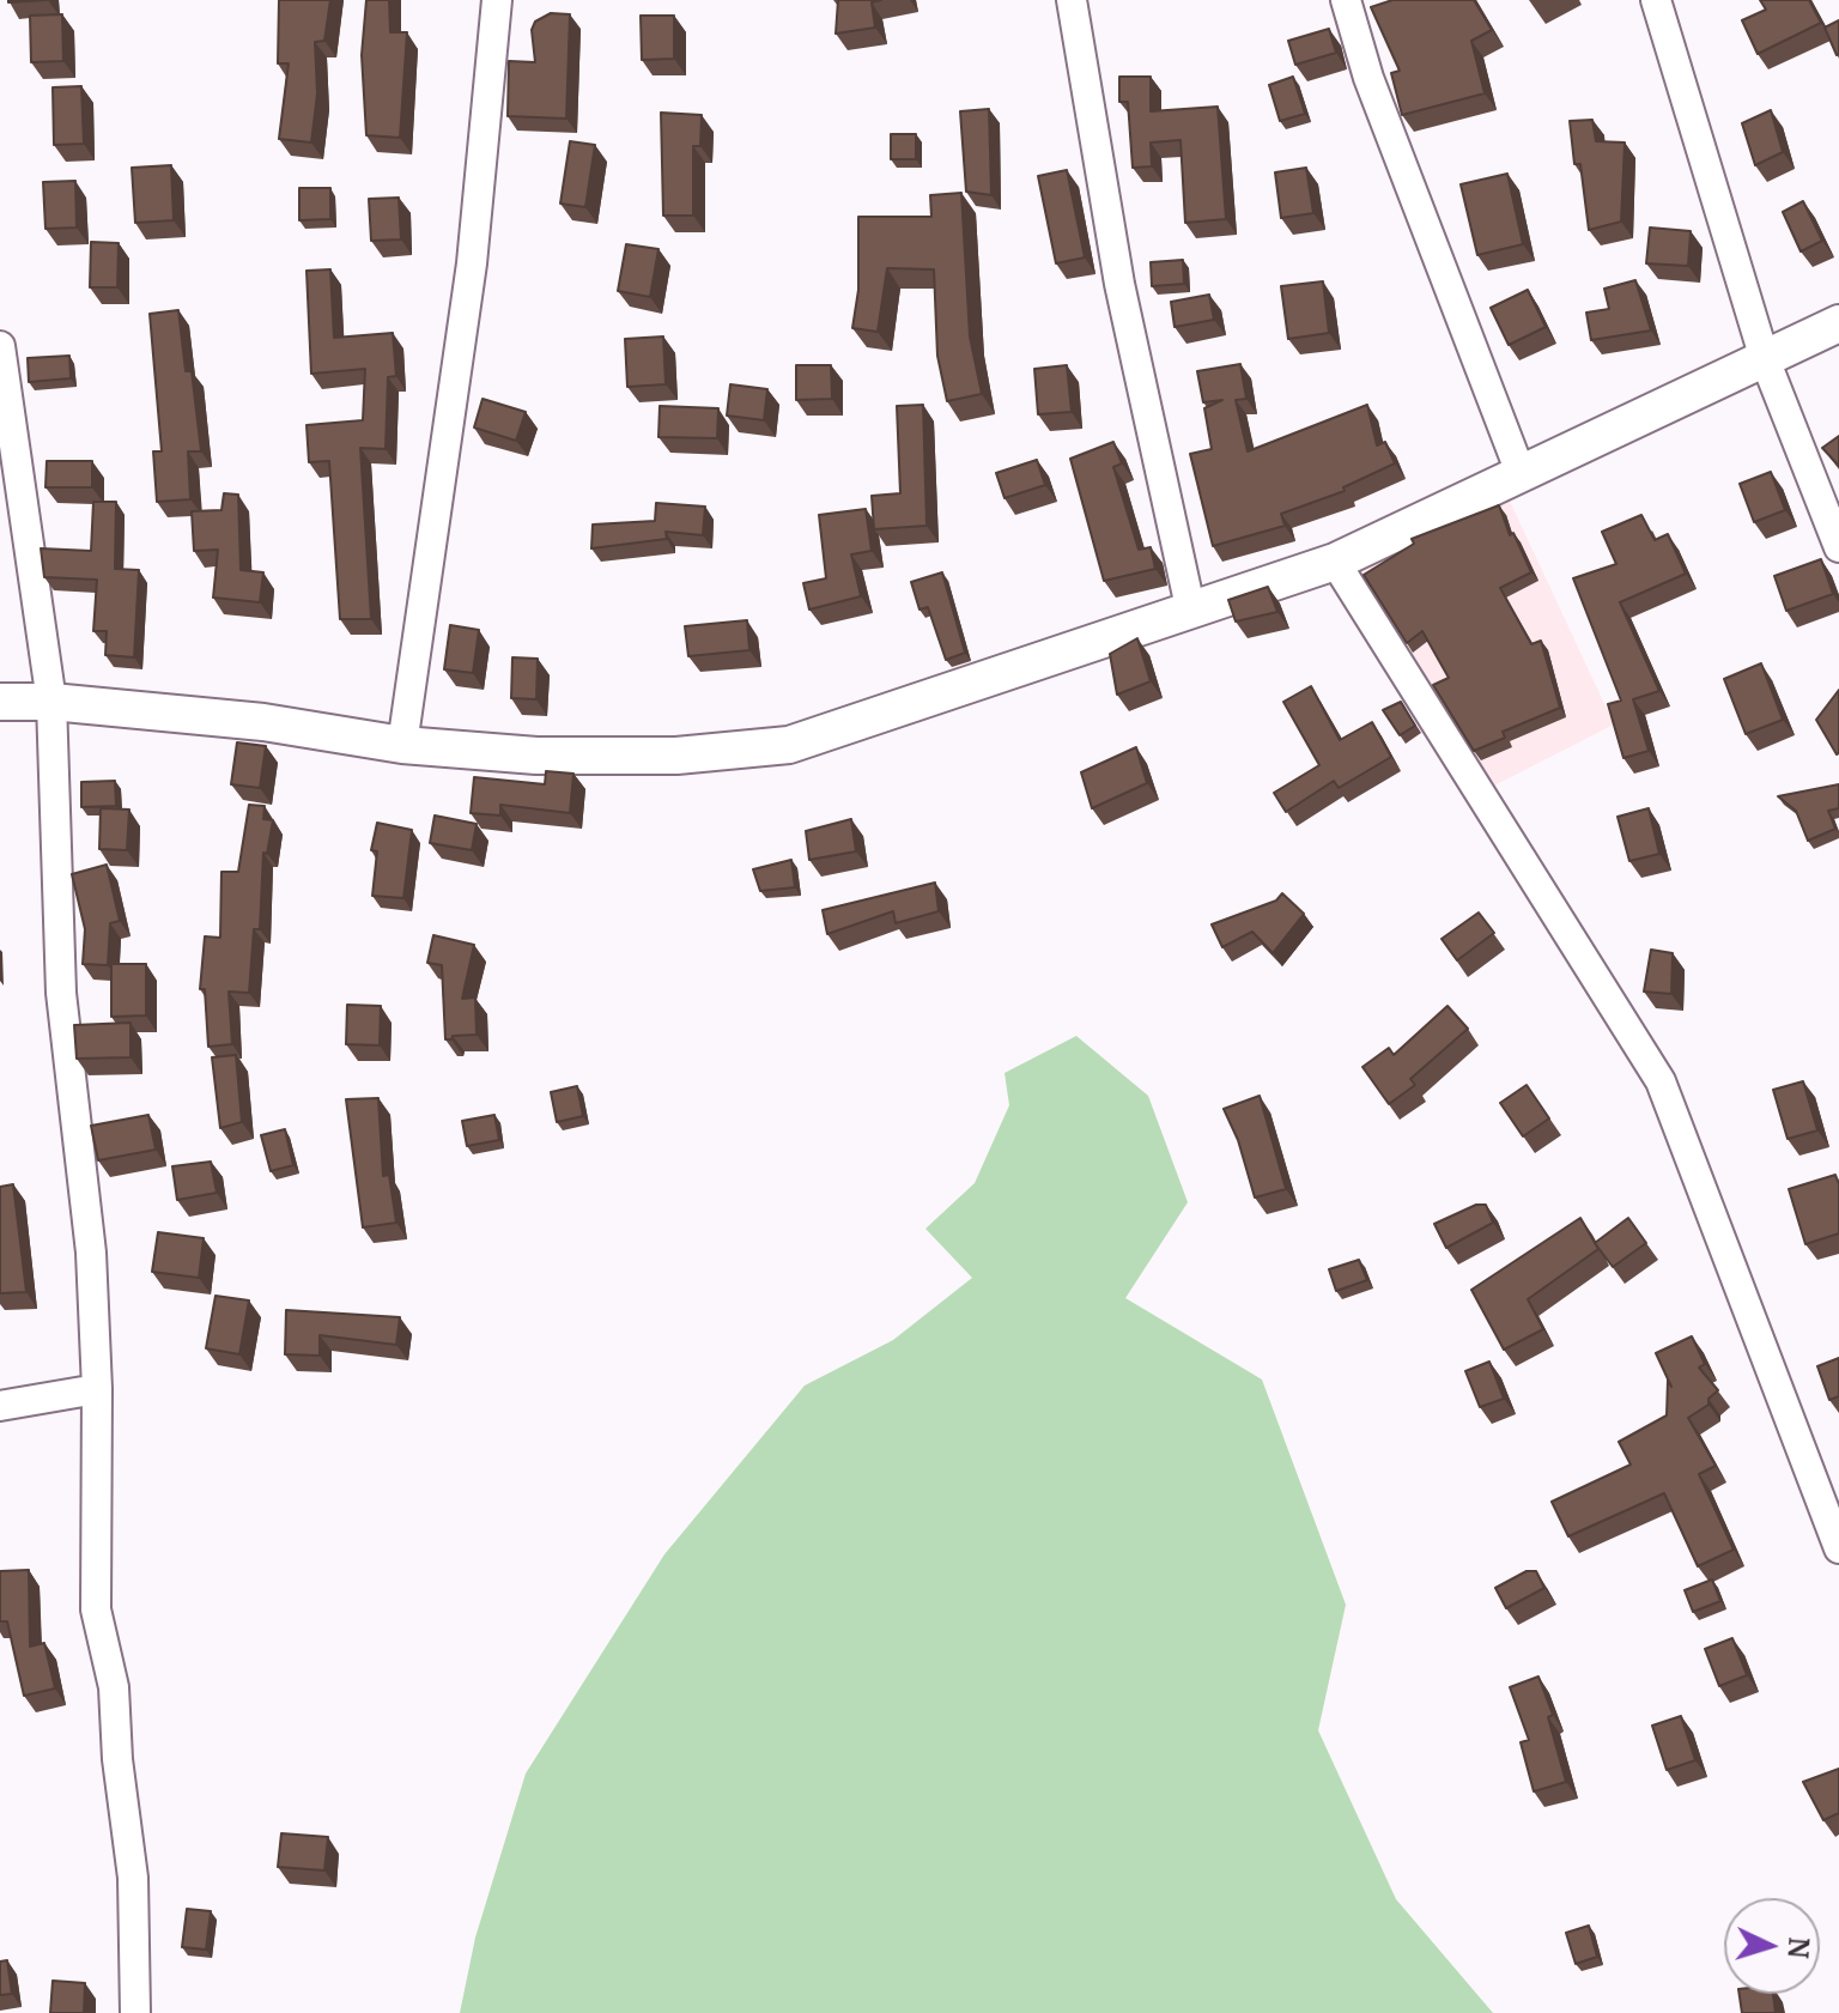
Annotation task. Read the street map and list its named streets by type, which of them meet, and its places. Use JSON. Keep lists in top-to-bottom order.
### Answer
{
  "north": "right"
}
